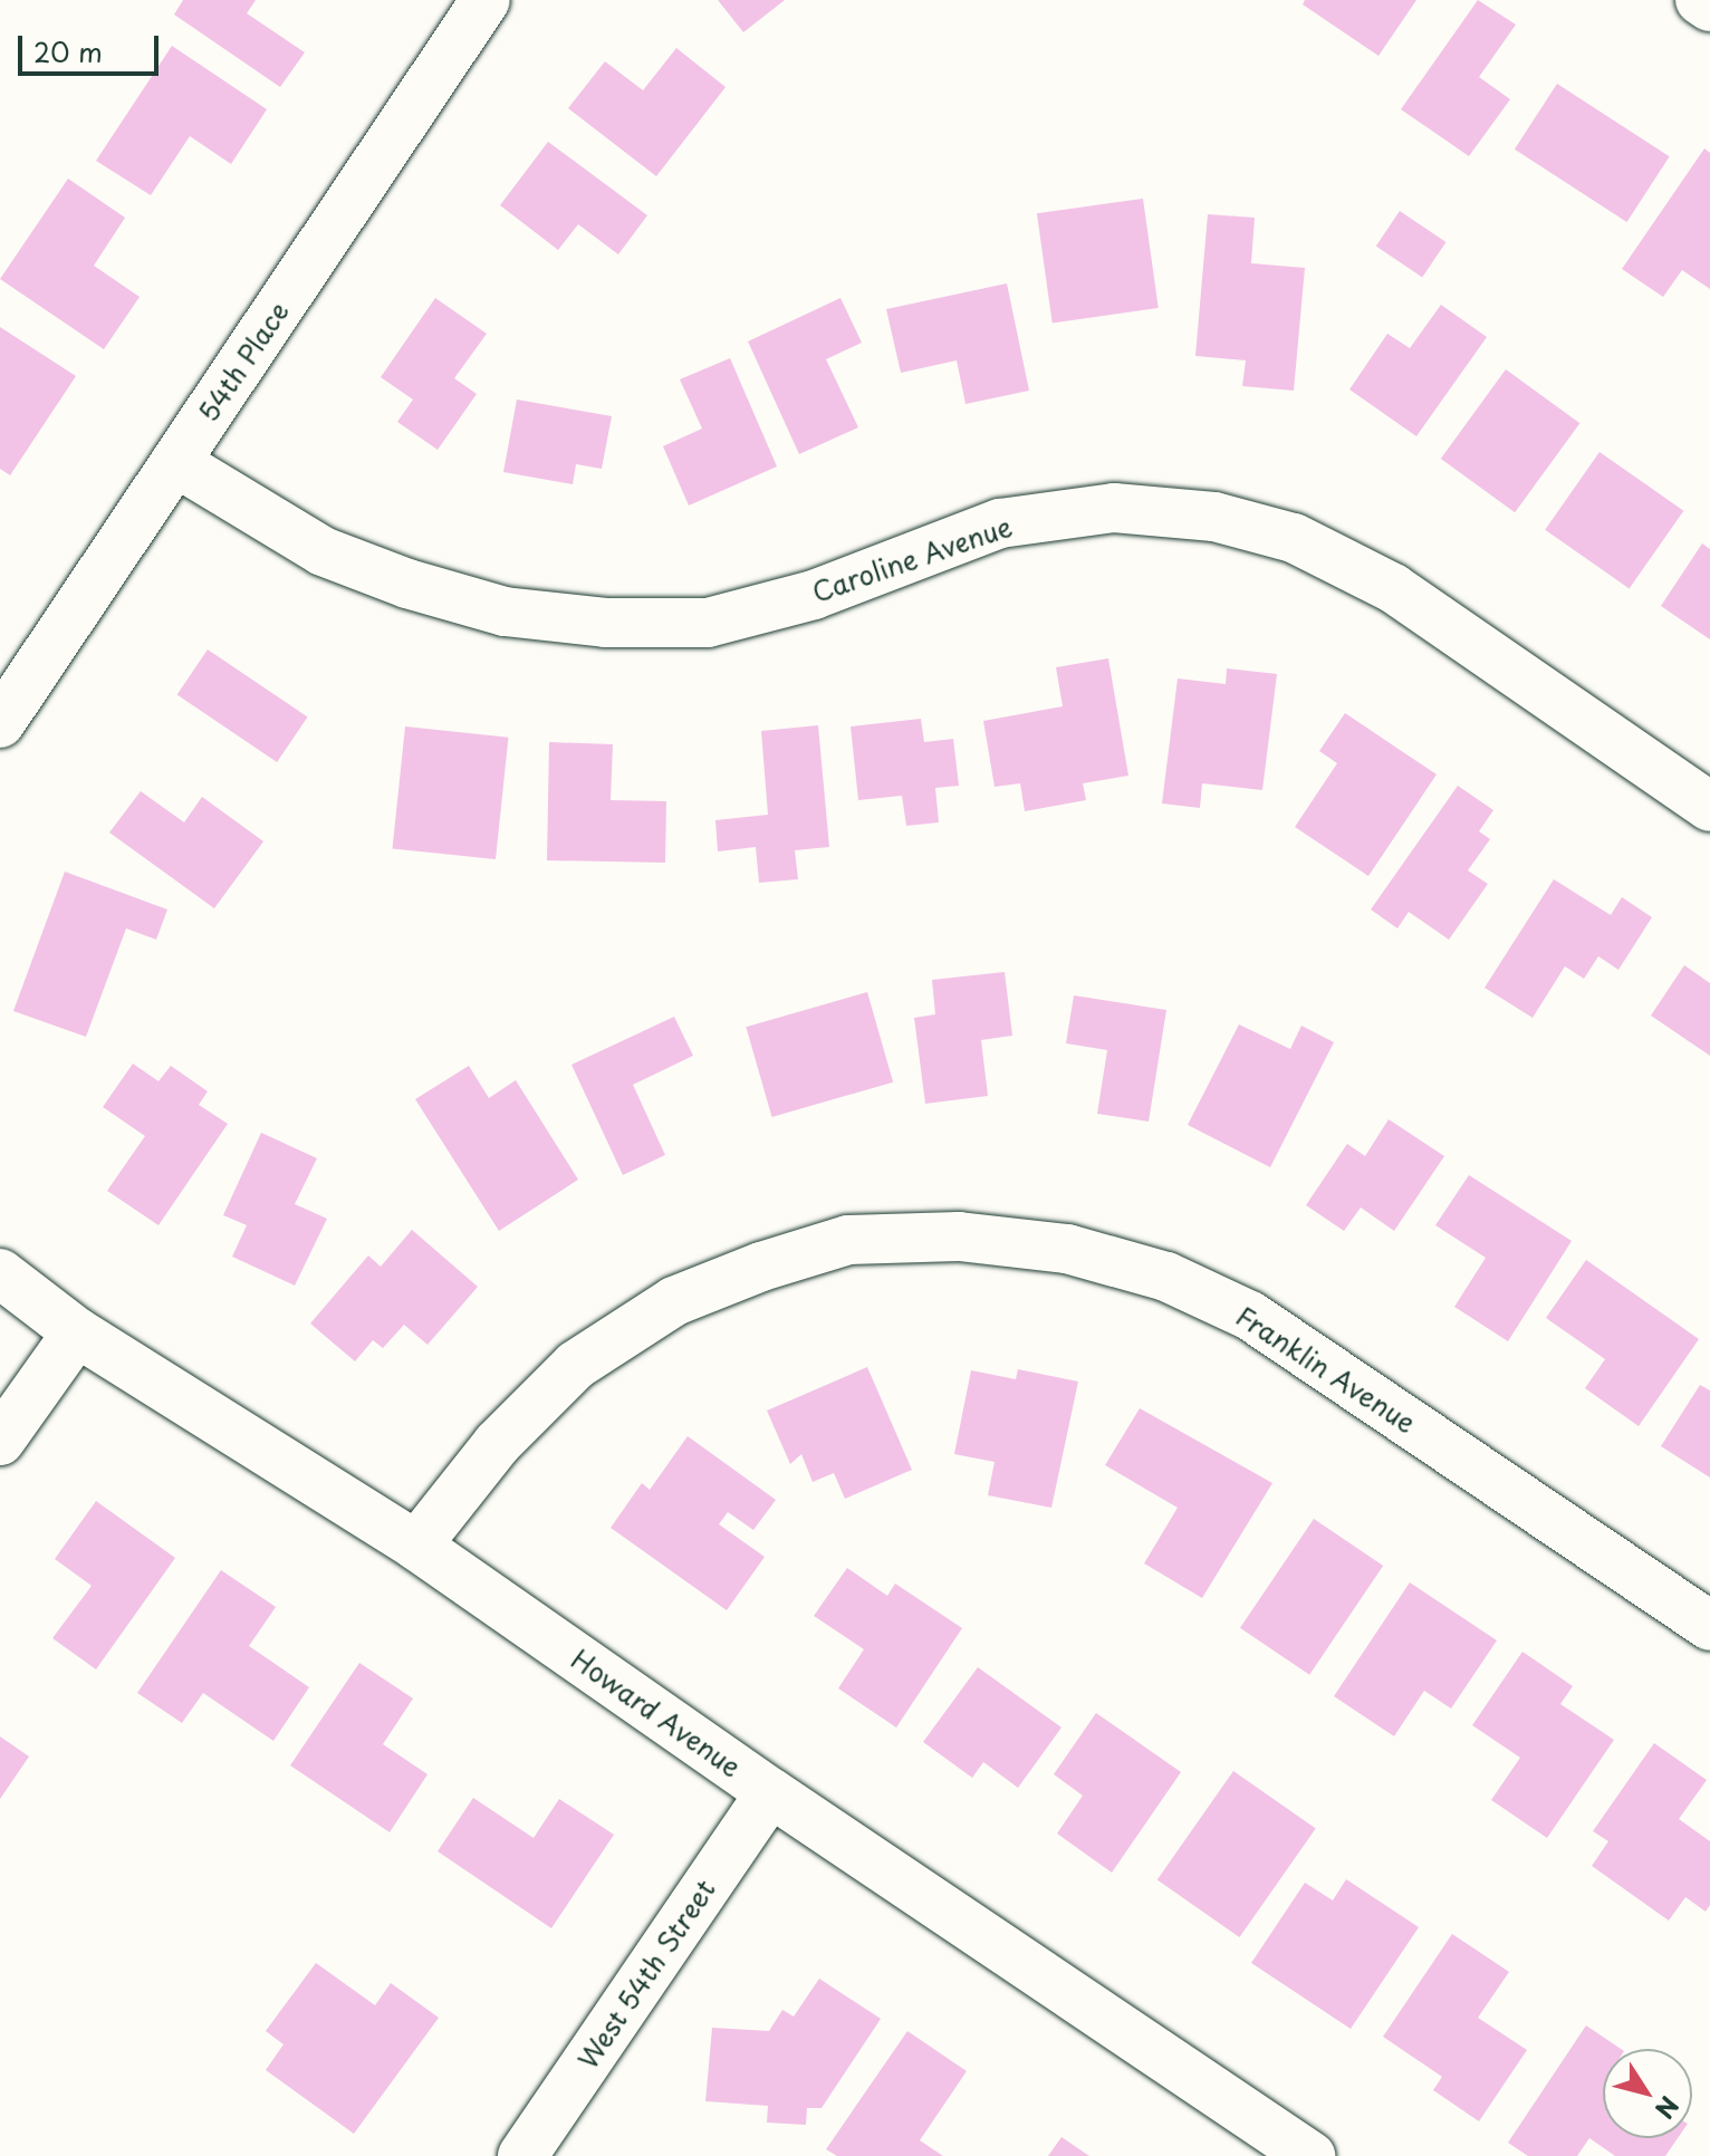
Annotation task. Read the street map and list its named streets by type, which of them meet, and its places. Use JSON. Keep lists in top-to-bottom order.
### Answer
{
  "streets": {
    "street": [
      "54th Place",
      "Caroline Avenue",
      "Franklin Avenue",
      "Howard Avenue",
      "West 54th Street"
    ]
  },
  "crossings": [
    ["54th Place", "Caroline Avenue"],
    ["Franklin Avenue", "Howard Avenue"],
    ["Howard Avenue", "West 54th Street"]
  ],
  "scale_bar": "20 m",
  "north": "bottom right"
}
